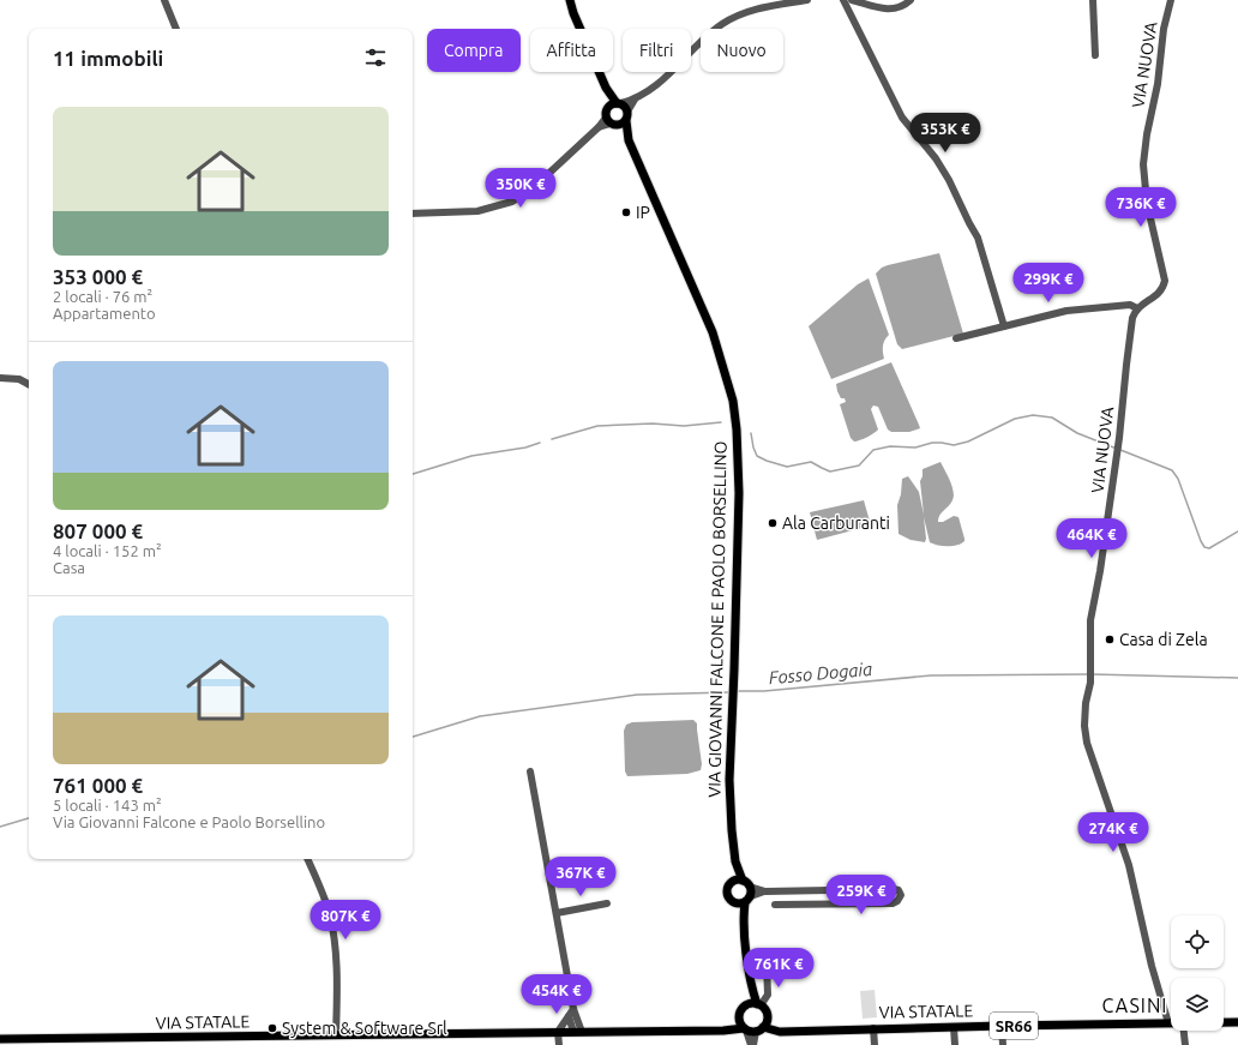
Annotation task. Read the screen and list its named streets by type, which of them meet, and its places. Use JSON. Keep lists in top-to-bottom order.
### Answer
{
  "streets": {
    "main road": ["VIA GIOVANNI FALCONE E PAOLO BORSELLINO", "VIA STATALE", "SR66"],
    "street": ["VIA NUOVA"]
  },
  "crossings": [
    ["VIA NUOVA", "VIA STATALE"],
    ["VIA GIOVANNI FALCONE E PAOLO BORSELLINO", "VIA STATALE"],
    ["VIA GIOVANNI FALCONE E PAOLO BORSELLINO", "SR66"],
    ["VIA STATALE", "SR66"]
  ],
  "districts": ["CASINI"],
  "water": ["Fosso Dogaia"],
  "places": [
    "IP",
    "Ala Carburanti",
    "Casa di Zela",
    "System & Software Srl"
  ],
  "page": {
    "chip": [
      "Compra",
      "Affitta",
      "Filtri",
      "Nuovo"
    ],
    "heading": "11 immobili",
    "list": [
      {
        "name": "353 000 €",
        "note": "2 locali · 76 m² · Appartamento"
      },
      {
        "name": "807 000 €",
        "note": "4 locali · 152 m² · Casa"
      },
      {
        "name": "761 000 €",
        "note": "5 locali · 143 m² · Via Giovanni Falcone e Paolo Borsellino"
      }
    ],
    "price": [
      "353K €",
      "350K €",
      "736K €",
      "299K €",
      "464K €",
      "274K €",
      "367K €",
      "259K €",
      "807K €",
      "761K €",
      "454K €"
    ]
  }
}
